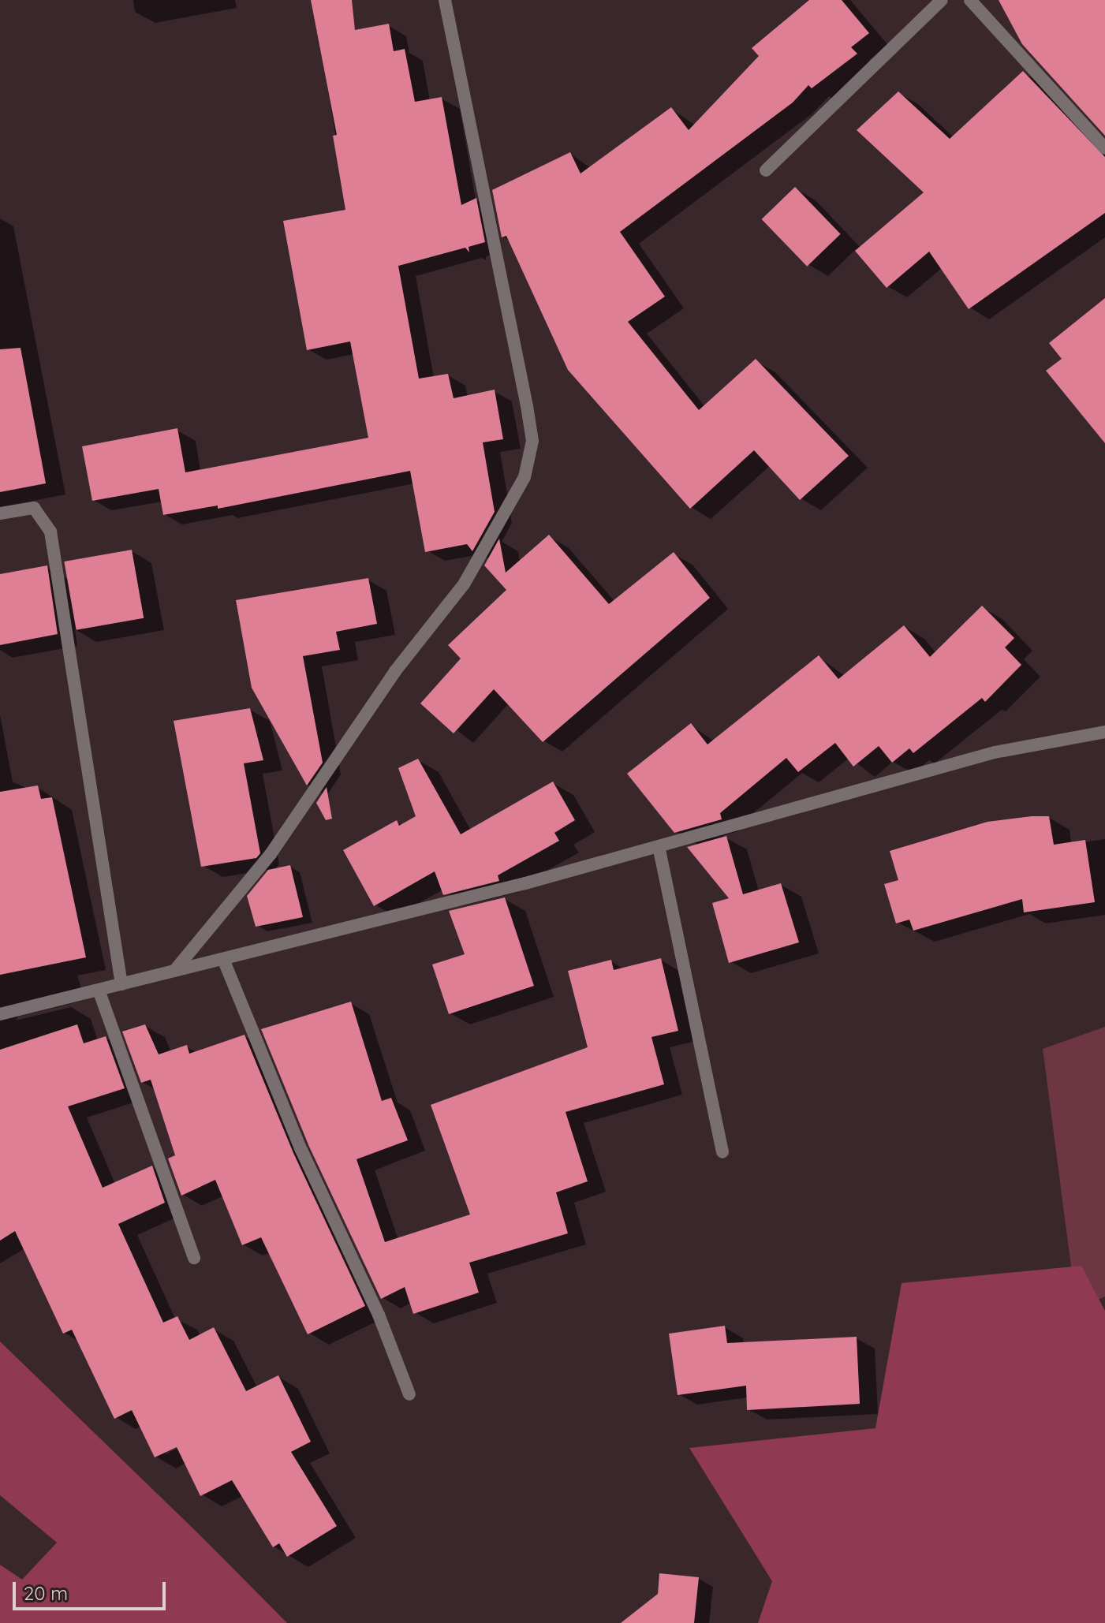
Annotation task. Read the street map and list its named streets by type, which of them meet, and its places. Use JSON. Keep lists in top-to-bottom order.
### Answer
{
  "scale_bar": "20 m"
}
